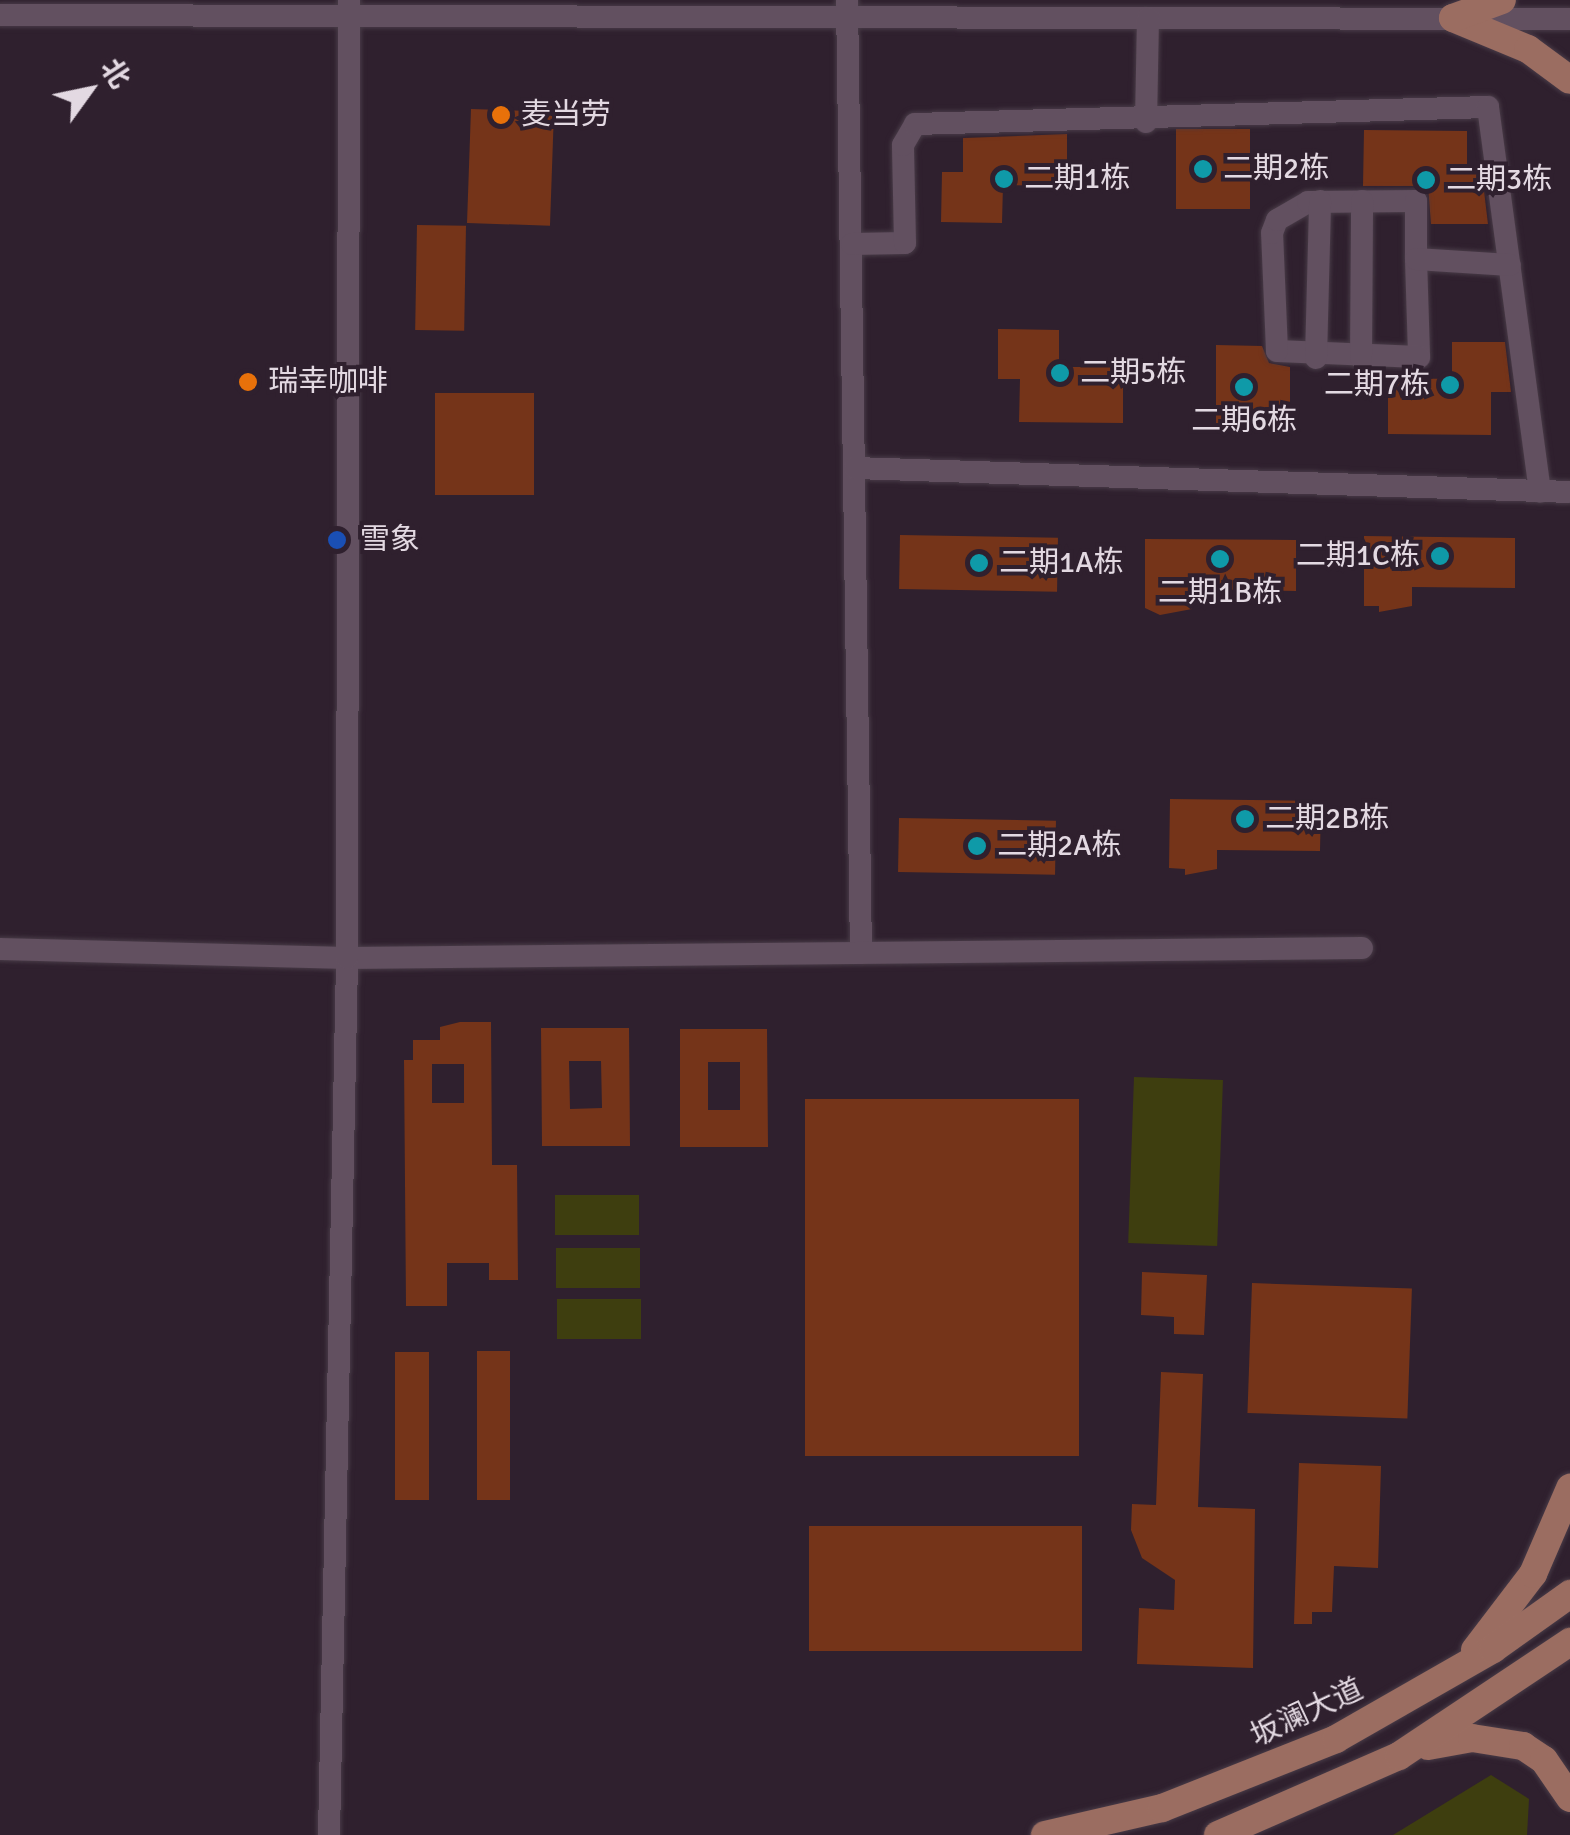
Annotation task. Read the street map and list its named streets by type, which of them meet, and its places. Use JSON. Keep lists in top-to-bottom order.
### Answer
{
  "streets": {
    "main road": ["坂澜大道"]
  },
  "places": [
    "麦当劳",
    "二期2栋",
    "二期1栋",
    "二期3栋",
    "二期5栋",
    "瑞幸咖啡",
    "二期7栋",
    "二期6栋",
    "雪象",
    "二期1C栋",
    "二期1B栋",
    "二期1A栋",
    "二期2B栋",
    "二期2A栋"
  ],
  "north": "top right"
}
